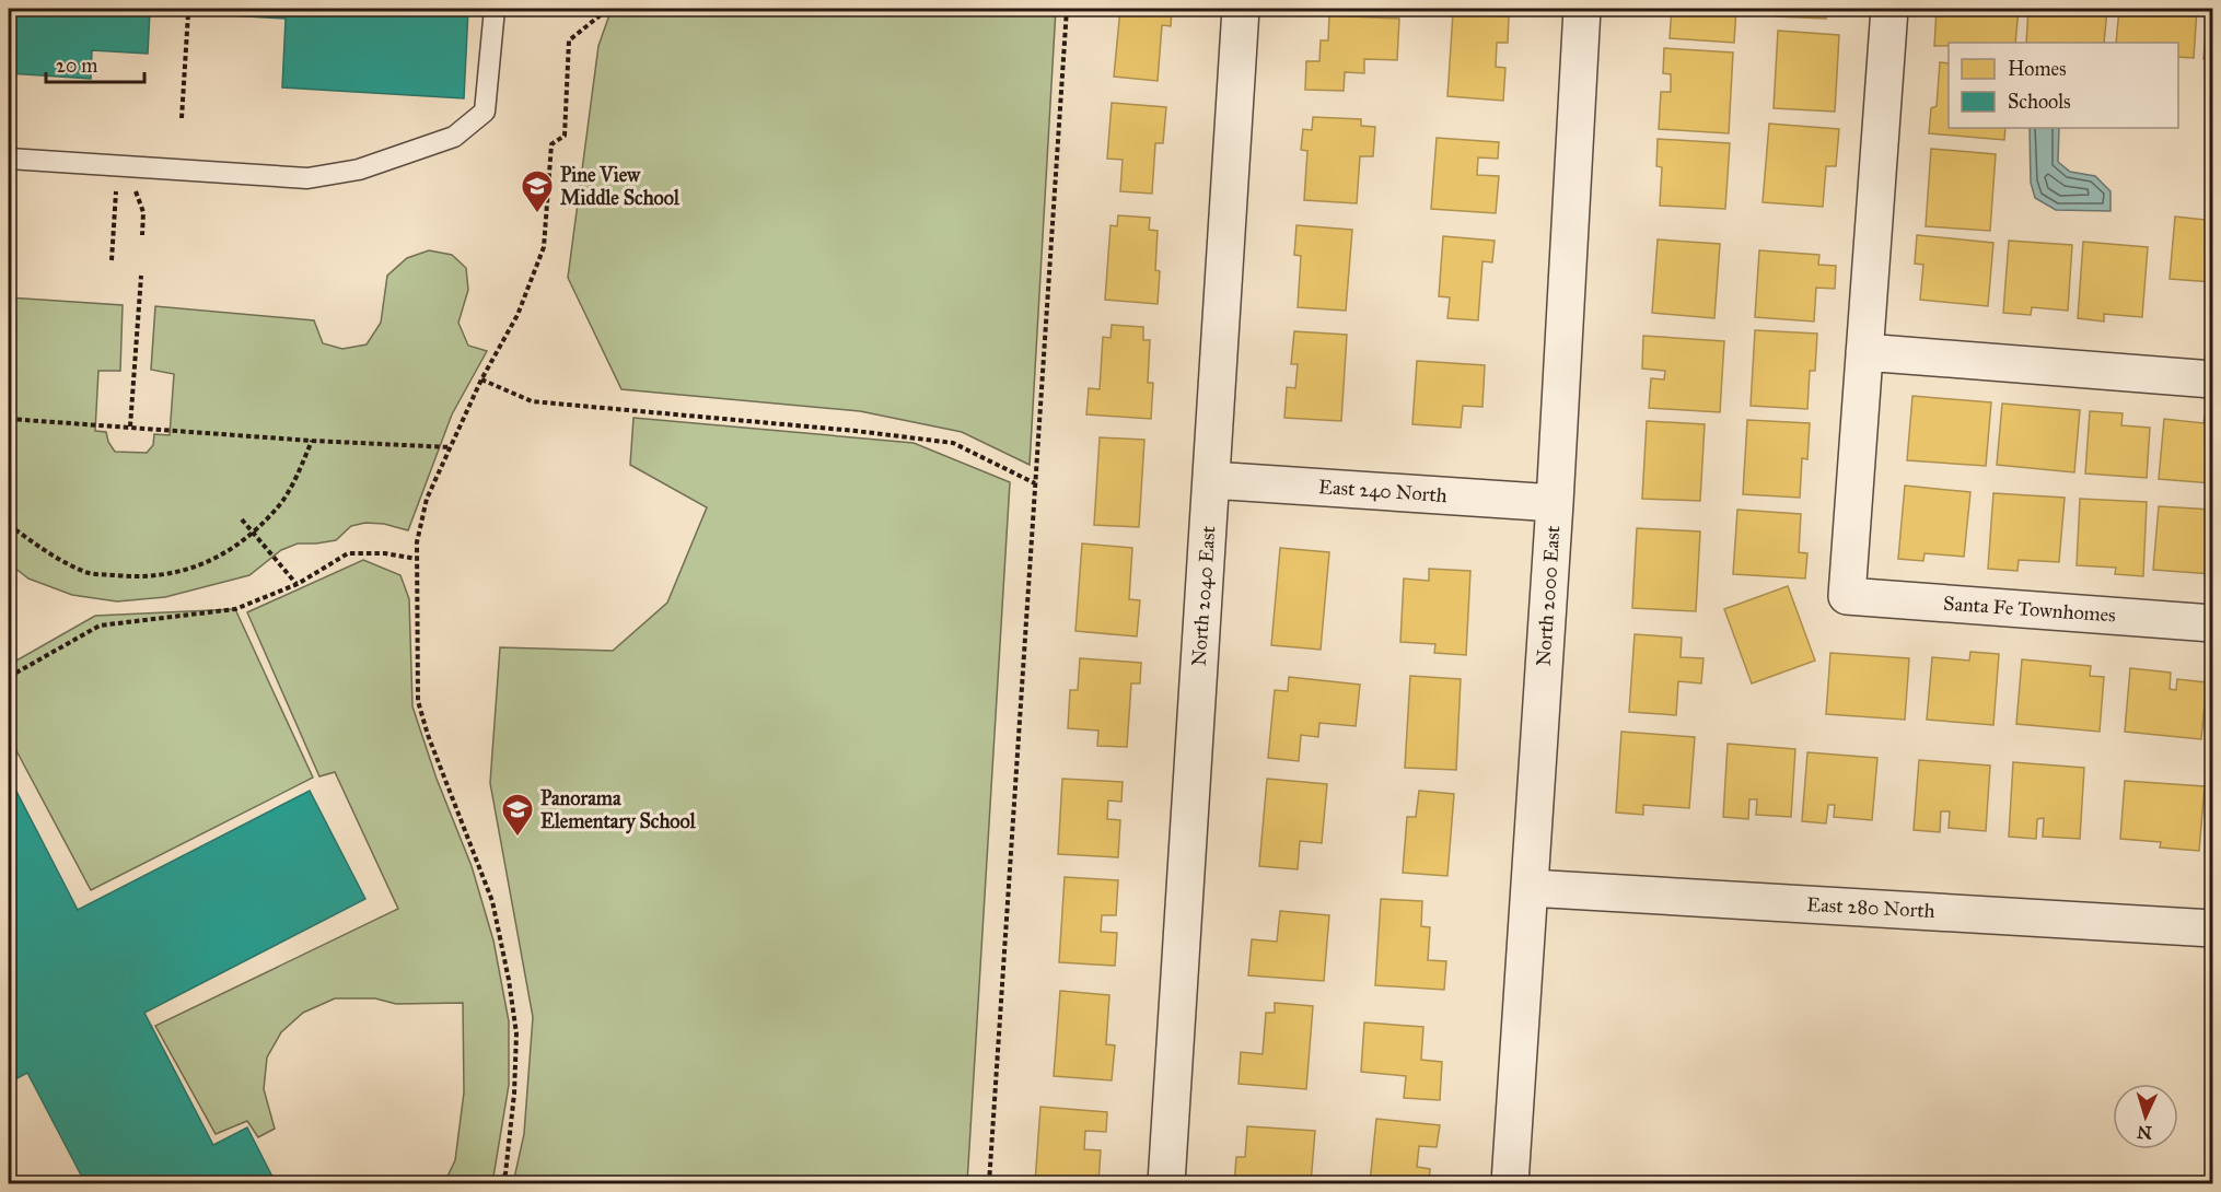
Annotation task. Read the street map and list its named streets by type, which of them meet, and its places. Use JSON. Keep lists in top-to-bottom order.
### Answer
{
  "streets": {
    "street": [
      "East 240 North",
      "North 2040 East",
      "North 2000 East",
      "Santa Fe Townhomes",
      "East 280 North"
    ]
  },
  "crossings": [
    ["East 240 North", "North 2040 East"],
    ["East 240 North", "North 2000 East"],
    ["North 2000 East", "East 280 North"]
  ],
  "places": {
    "school or university": ["Pine View Middle School", "Panorama Elementary School"]
  },
  "legend": ["Homes", "Schools"],
  "scale_bar": "20 m",
  "north": "bottom"
}
